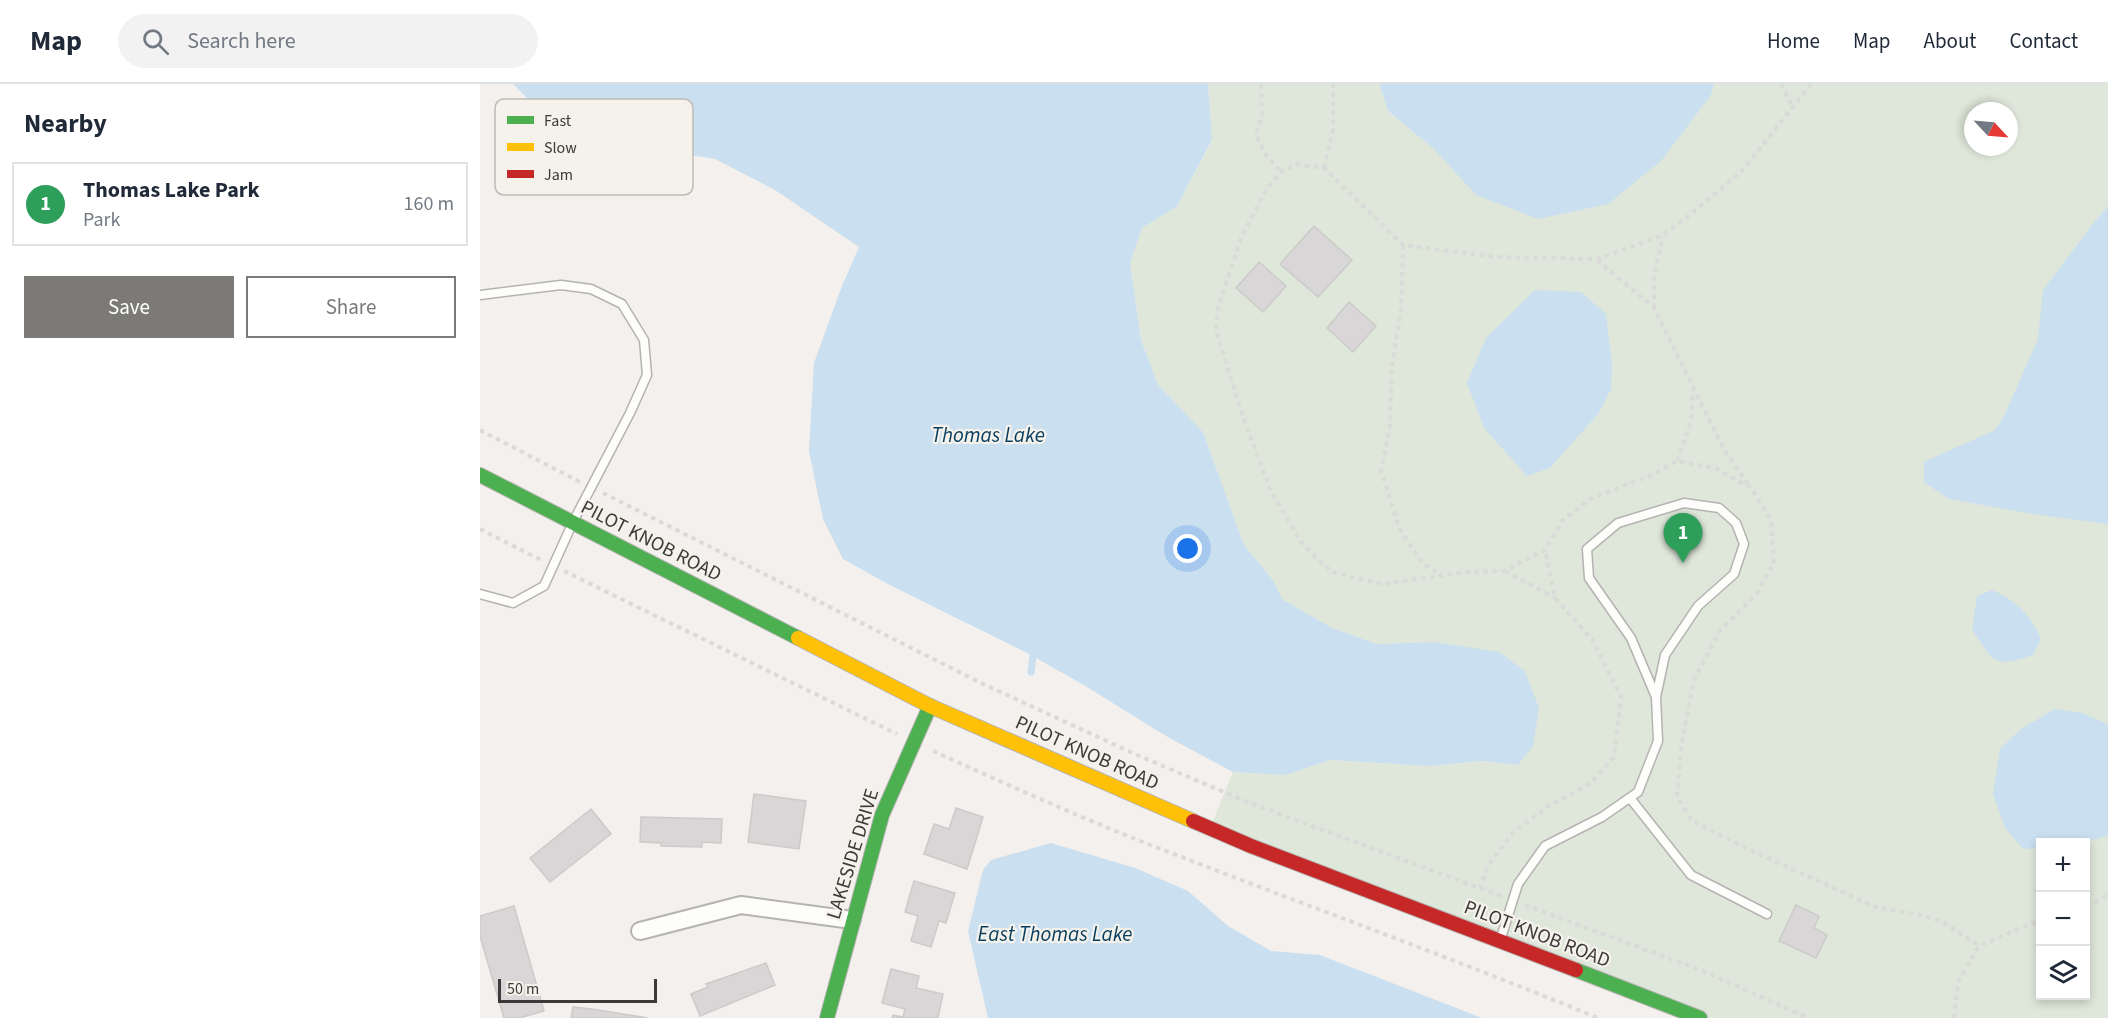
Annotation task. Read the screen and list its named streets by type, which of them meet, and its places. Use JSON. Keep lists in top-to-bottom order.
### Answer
{
  "streets": {
    "main road": ["PILOT KNOB ROAD", "LAKESIDE DRIVE"]
  },
  "crossings": [
    ["PILOT KNOB ROAD", "LAKESIDE DRIVE"]
  ],
  "water": ["Thomas Lake", "East Thomas Lake"],
  "legend": ["Fast", "Slow", "Jam"],
  "scale_bar": "50 m",
  "north": "bottom right",
  "page": {
    "header": "Map",
    "search": "Search here",
    "nav": [
      "Home",
      "Map",
      "About",
      "Contact"
    ],
    "heading": "Nearby",
    "list": [
      {
        "mark": "1",
        "name": "Thomas Lake Park",
        "note": "Park",
        "value": "160 m"
      }
    ],
    "buttons": ["Save", "Share"],
    "pins": "1",
    "map_buttons": ["+", "−"],
    "scale": "50 m"
  }
}
